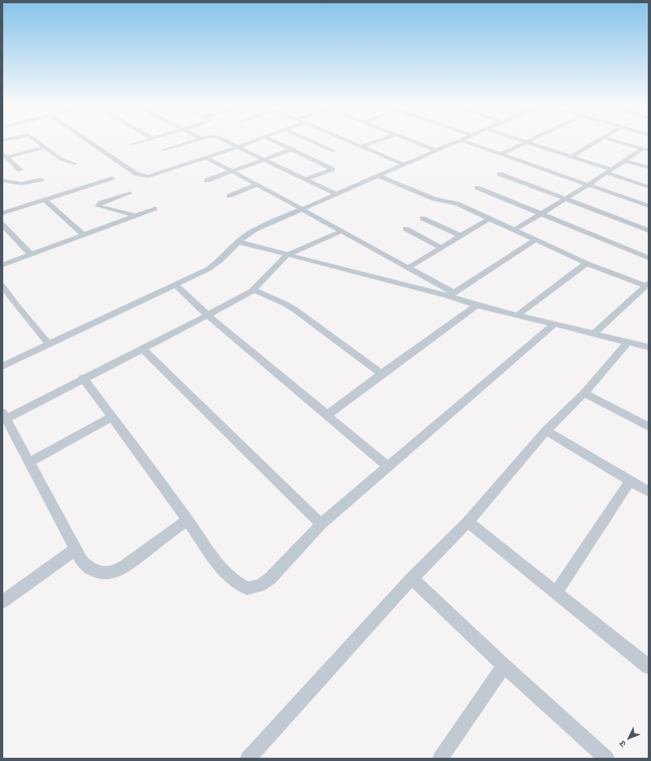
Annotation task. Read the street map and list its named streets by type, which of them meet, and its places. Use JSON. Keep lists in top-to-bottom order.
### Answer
{
  "north": "bottom left"
}
